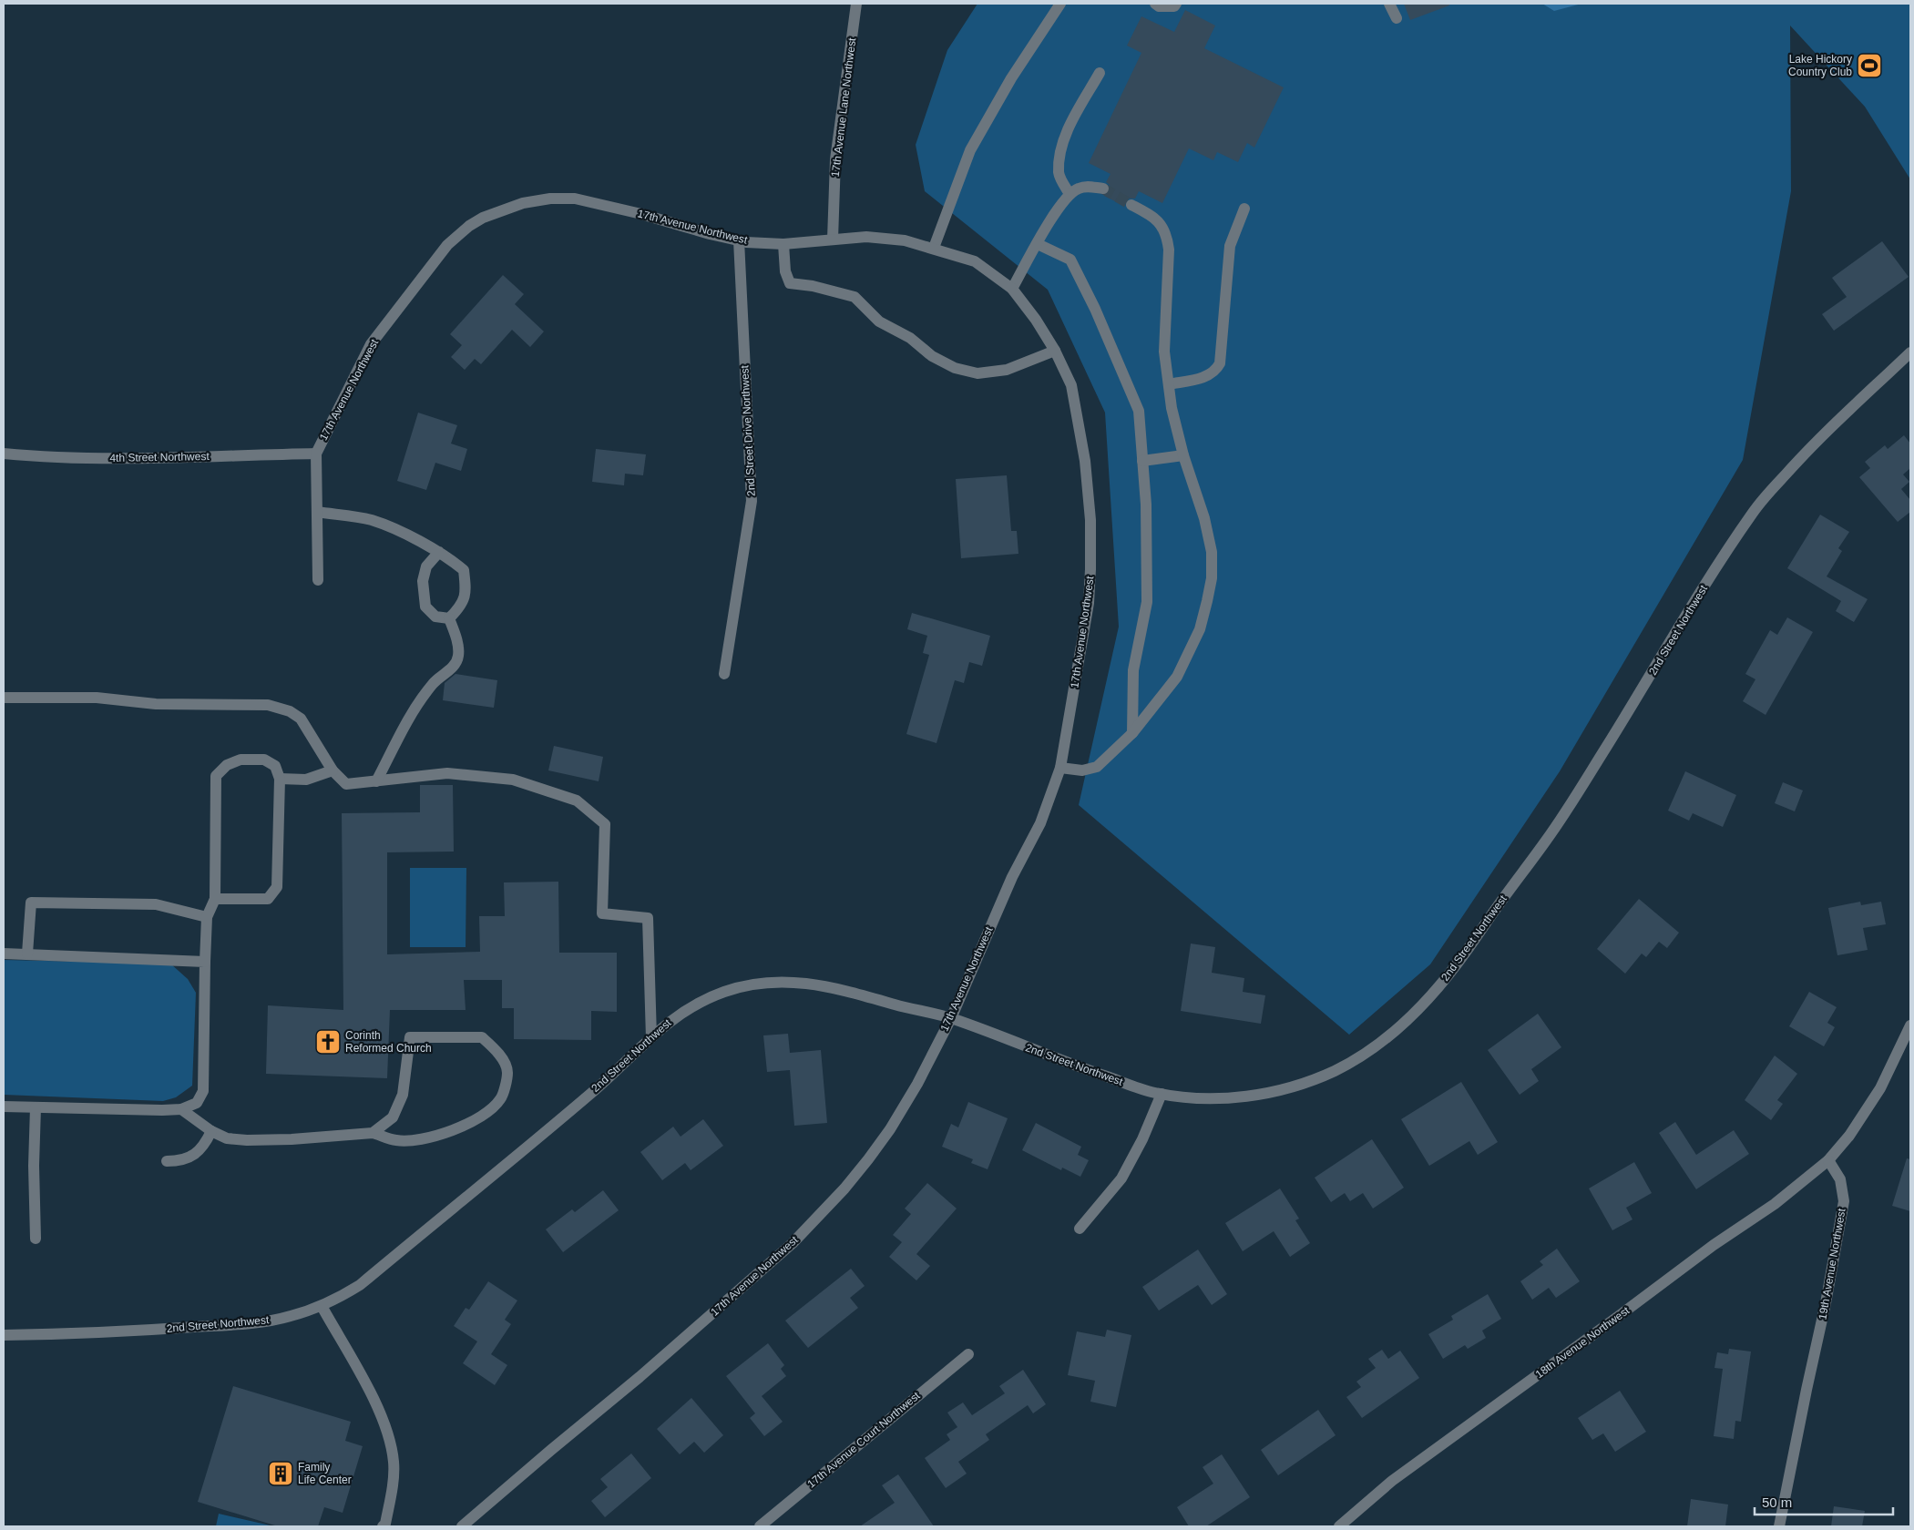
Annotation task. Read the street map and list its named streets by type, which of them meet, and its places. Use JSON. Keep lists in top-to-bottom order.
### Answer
{
  "streets": {
    "street": [
      "17th Avenue Lane Northwest",
      "17th Avenue Northwest",
      "2nd Street Drive Northwest",
      "4th Street Northwest",
      "2nd Street Northwest",
      "19th Avenue Northwest",
      "18th Avenue Northwest",
      "17th Avenue Court Northwest"
    ]
  },
  "crossings": [
    ["17th Avenue Lane Northwest", "17th Avenue Northwest"],
    ["17th Avenue Northwest", "2nd Street Drive Northwest"],
    ["17th Avenue Northwest", "4th Street Northwest"],
    ["17th Avenue Northwest", "2nd Street Northwest"],
    ["19th Avenue Northwest", "18th Avenue Northwest"]
  ],
  "places": {
    "sports": ["Lake Hickory Country Club"],
    "church": ["Corinth Reformed Church"],
    "building": ["Family Life Center"]
  },
  "scale_bar": "50 m"
}
